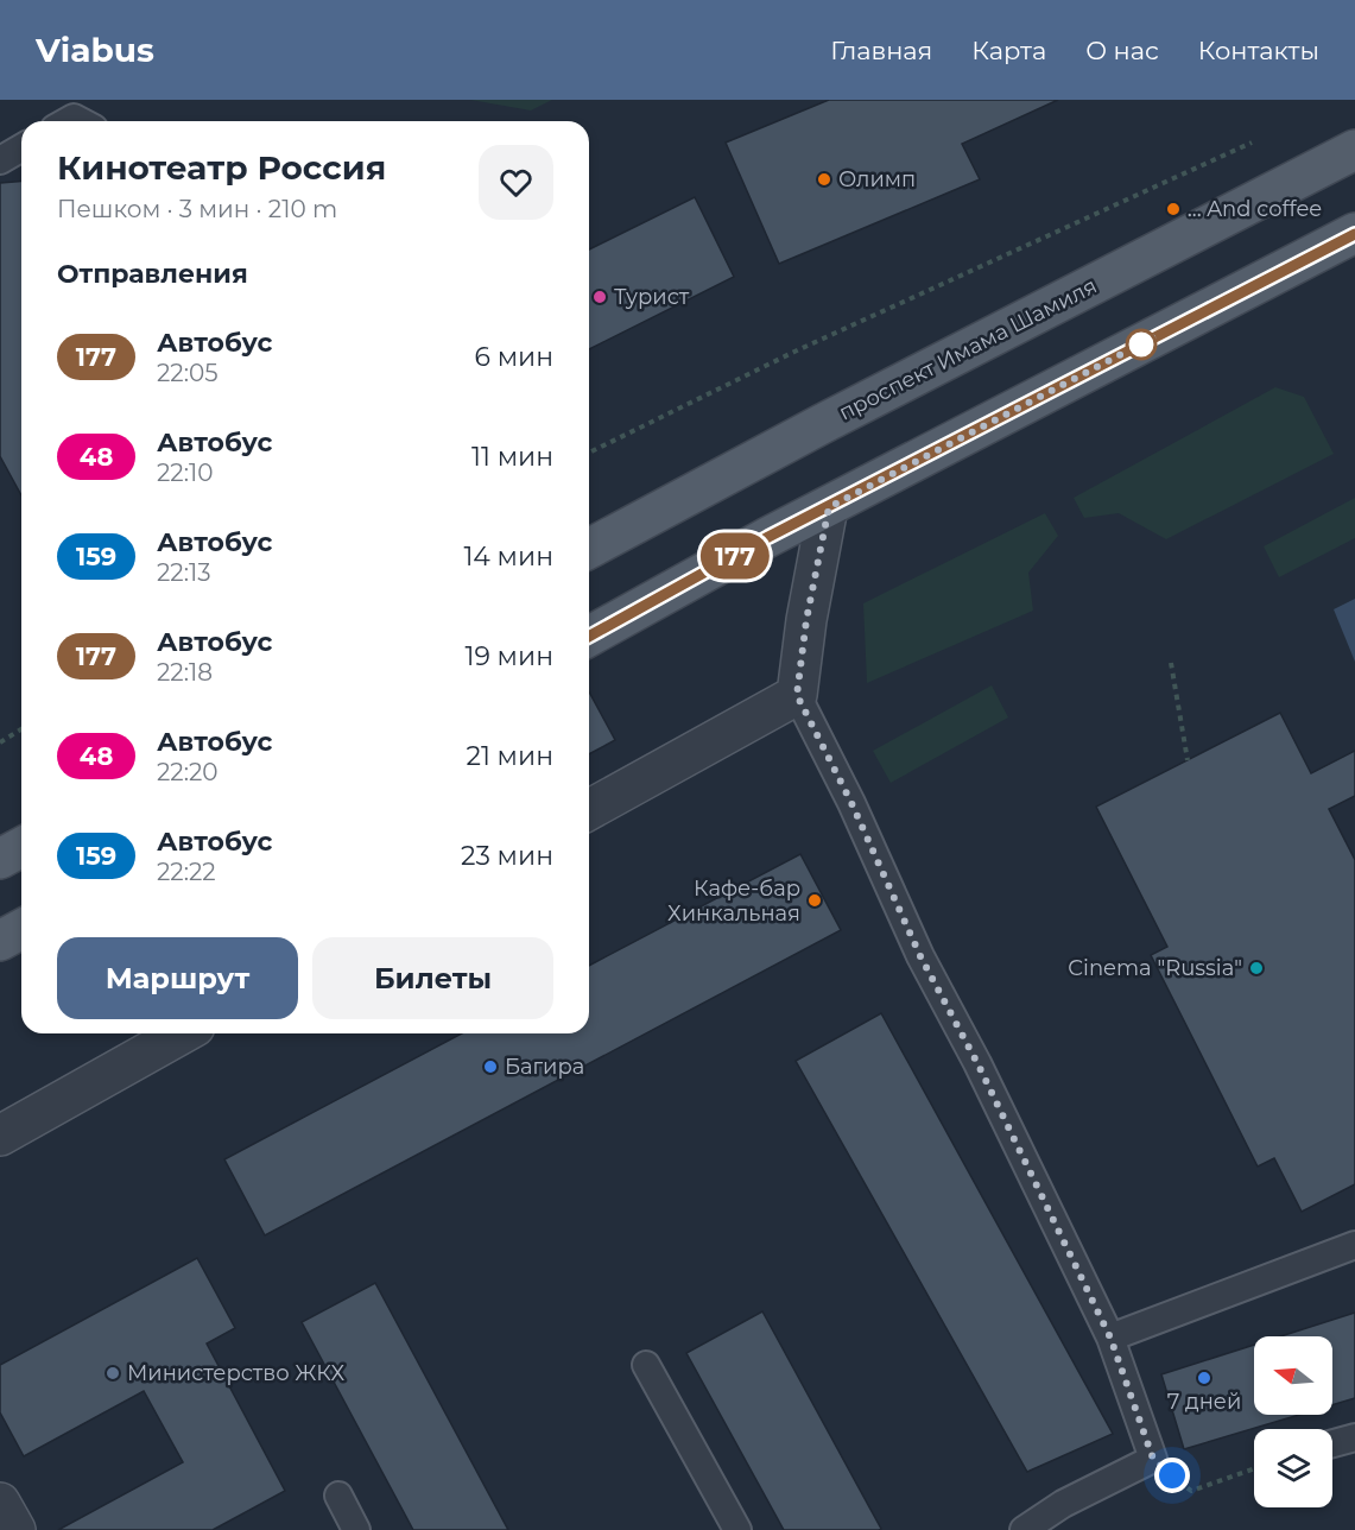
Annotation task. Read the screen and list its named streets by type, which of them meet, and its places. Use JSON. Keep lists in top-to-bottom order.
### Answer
{
  "streets": {
    "main road": ["проспект Имама Шамиля"]
  },
  "places": [
    "Олимп",
    "... And coffee",
    "Турист",
    "Кафе-бар Хинкальная",
    "Cinema \"Russia\"",
    "Багира",
    "Министерство ЖКХ",
    "7 дней"
  ],
  "lines": ["bus line 177"],
  "north": "left",
  "page": {
    "header": "Viabus",
    "nav": [
      "Главная",
      "Карта",
      "О нас",
      "Контакты"
    ],
    "on_map": "177",
    "heading": [
      ["Кинотеатр Россия", "Пешком · 3 мин · 210 m"],
      "Отправления"
    ],
    "list": [
      {
        "mark": "177",
        "name": "Автобус",
        "note": "22:05",
        "value": "6 мин"
      },
      {
        "mark": "48",
        "name": "Автобус",
        "note": "22:10",
        "value": "11 мин"
      },
      {
        "mark": "159",
        "name": "Автобус",
        "note": "22:13",
        "value": "14 мин"
      },
      {
        "mark": "177",
        "name": "Автобус",
        "note": "22:18",
        "value": "19 мин"
      },
      {
        "mark": "48",
        "name": "Автобус",
        "note": "22:20",
        "value": "21 мин"
      },
      {
        "mark": "159",
        "name": "Автобус",
        "note": "22:22",
        "value": "23 мин"
      }
    ],
    "buttons": ["Маршрут", "Билеты"]
  }
}
